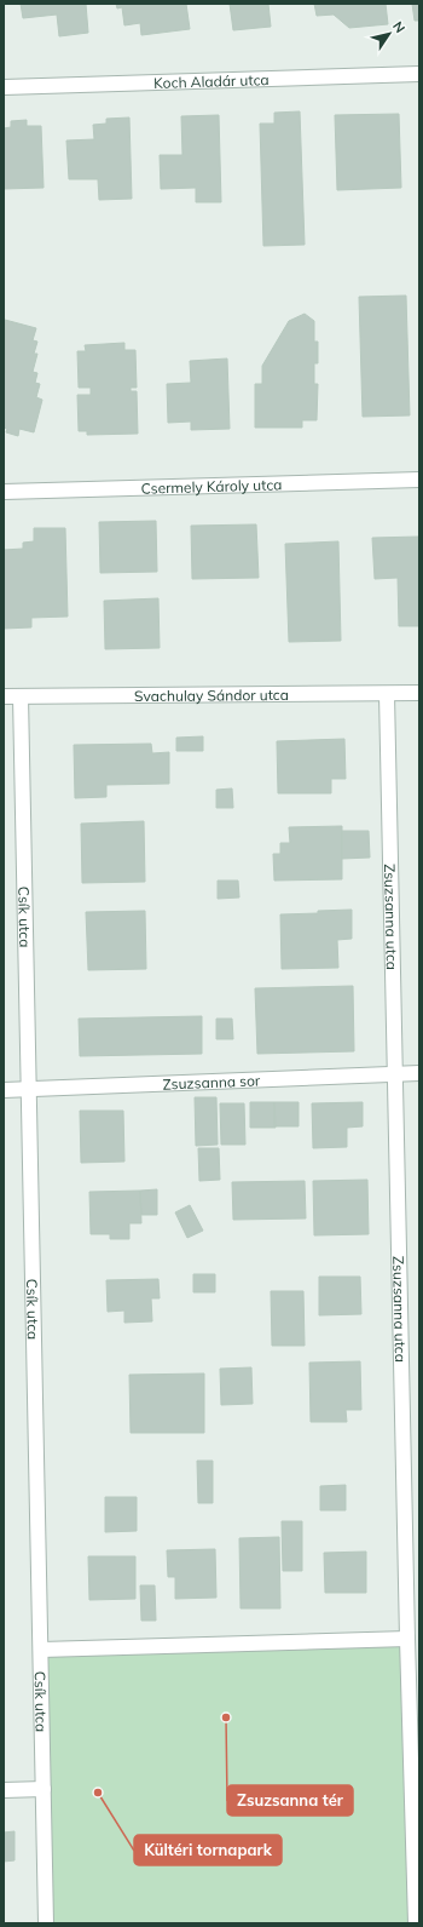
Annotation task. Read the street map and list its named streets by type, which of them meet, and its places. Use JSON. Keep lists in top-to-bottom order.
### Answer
{
  "streets": {
    "street": [
      "Koch Aladár utca",
      "Csermely Károly utca",
      "Svachulay Sándor utca",
      "Zsuzsanna utca",
      "Csík utca",
      "Zsuzsanna sor"
    ]
  },
  "crossings": [
    ["Svachulay Sándor utca", "Zsuzsanna utca"],
    ["Svachulay Sándor utca", "Csík utca"],
    ["Zsuzsanna utca", "Zsuzsanna sor"],
    ["Csík utca", "Zsuzsanna sor"]
  ],
  "places": ["Zsuzsanna tér", "Kültéri tornapark"],
  "north": "top right"
}
